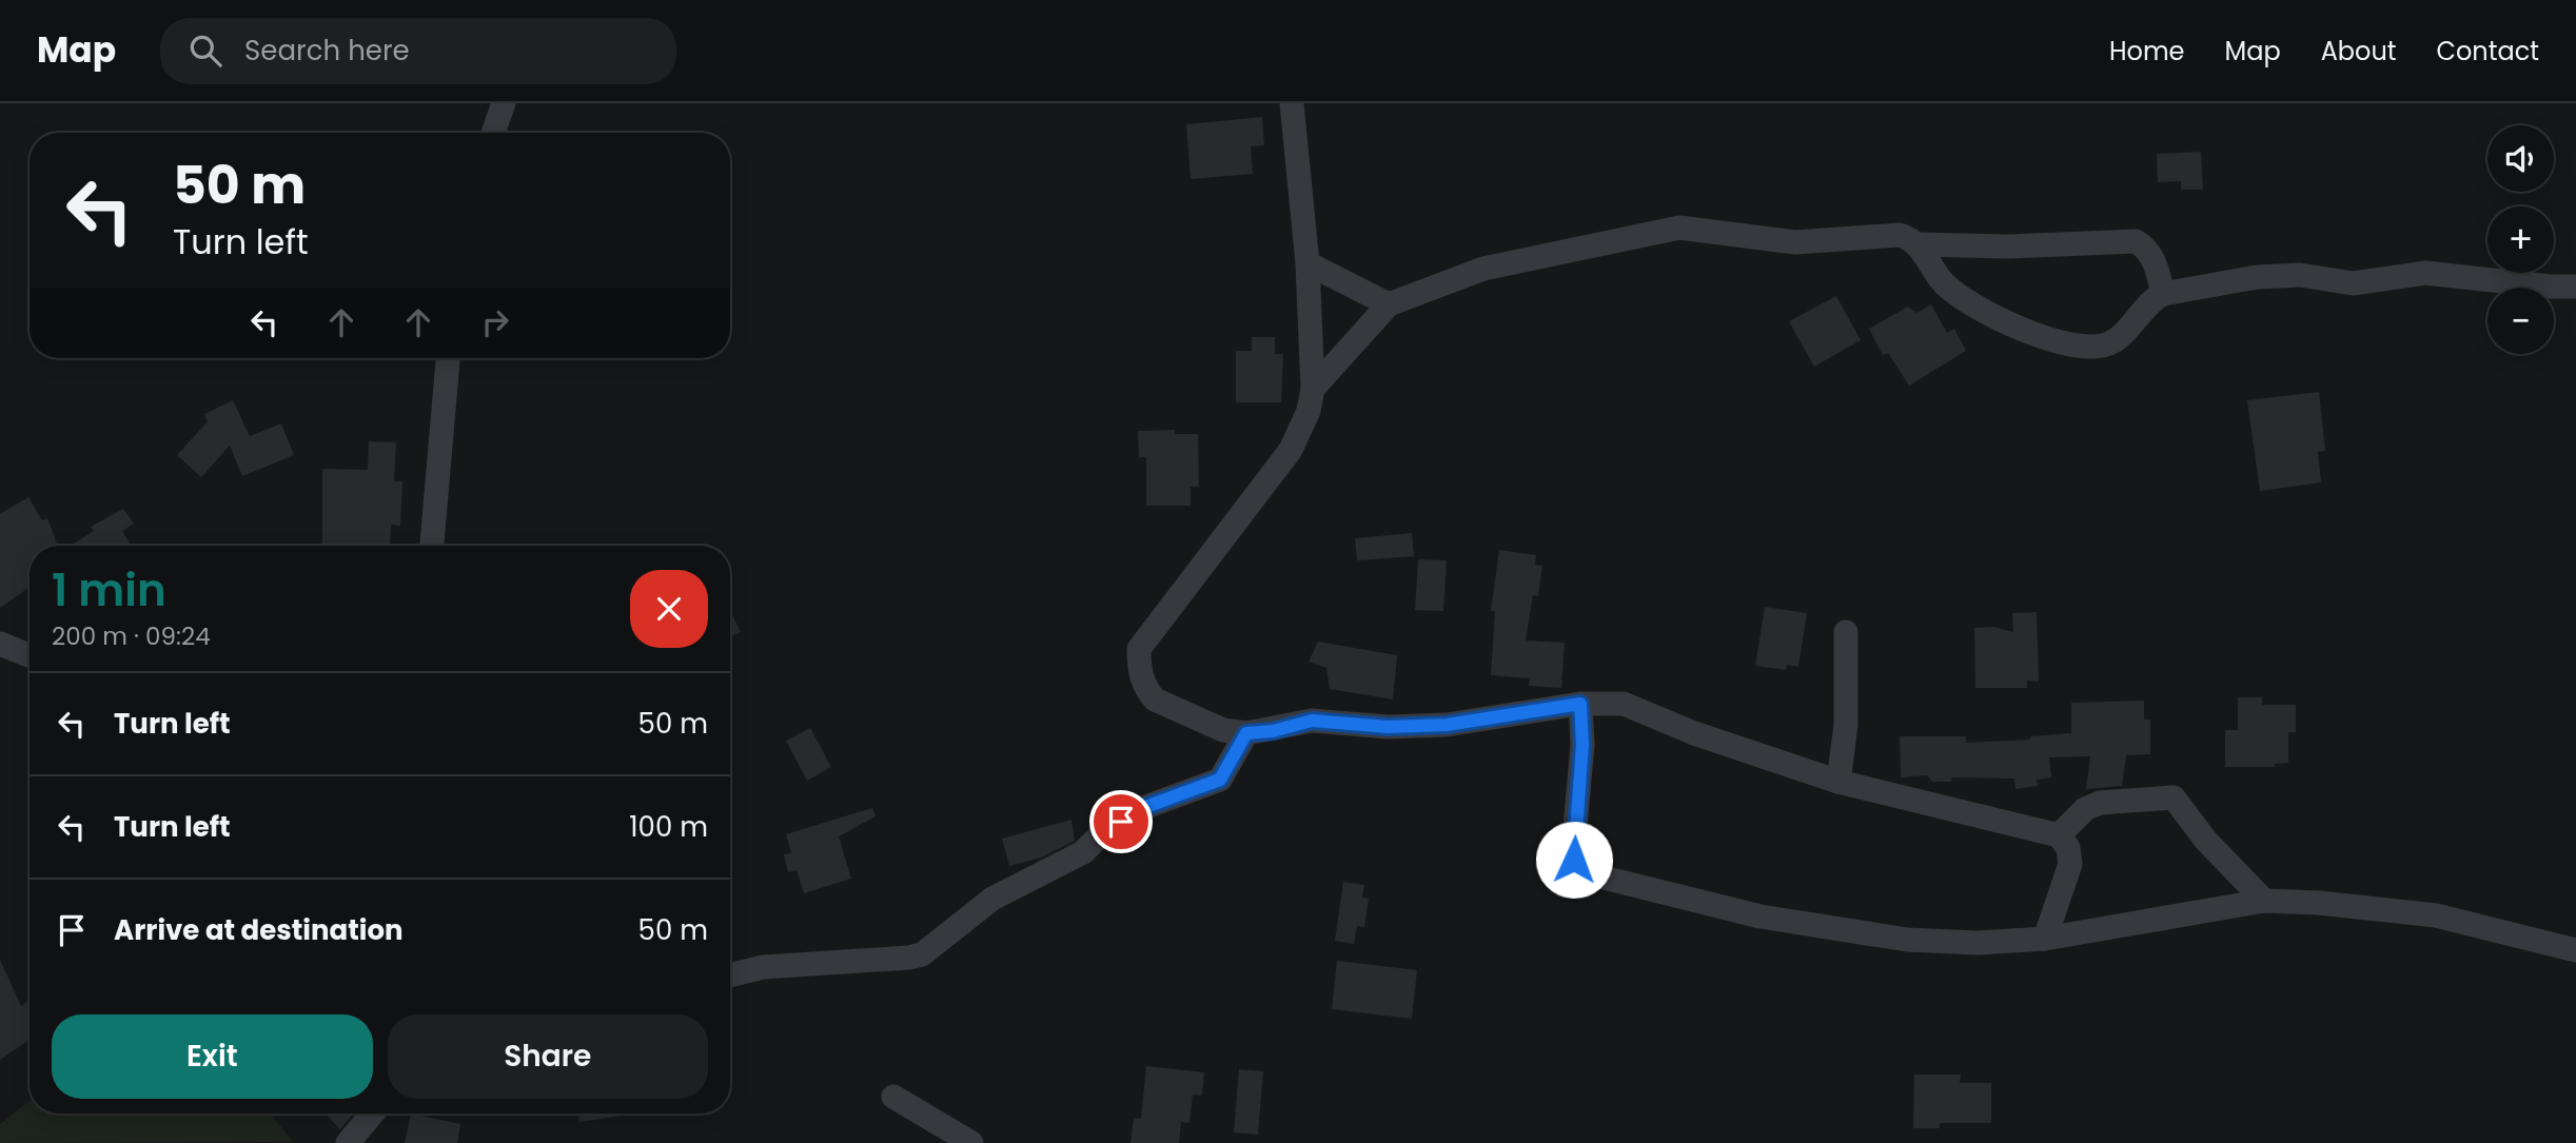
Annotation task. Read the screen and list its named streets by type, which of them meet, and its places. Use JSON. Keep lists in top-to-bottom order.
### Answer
{
  "page": {
    "header": "Map",
    "search": "Search here",
    "nav": [
      "Home",
      "Map",
      "About",
      "Contact"
    ],
    "map_buttons": ["+", "−"],
    "turn": ["50 m", "Turn left"],
    "heading": ["1 min", "200 m · 09:24"],
    "list": [
      {
        "name": "Turn left",
        "value": "50 m"
      },
      {
        "name": "Turn left",
        "value": "100 m"
      },
      {
        "name": "Arrive at destination",
        "value": "50 m"
      }
    ],
    "buttons": ["Exit", "Share"]
  }
}
